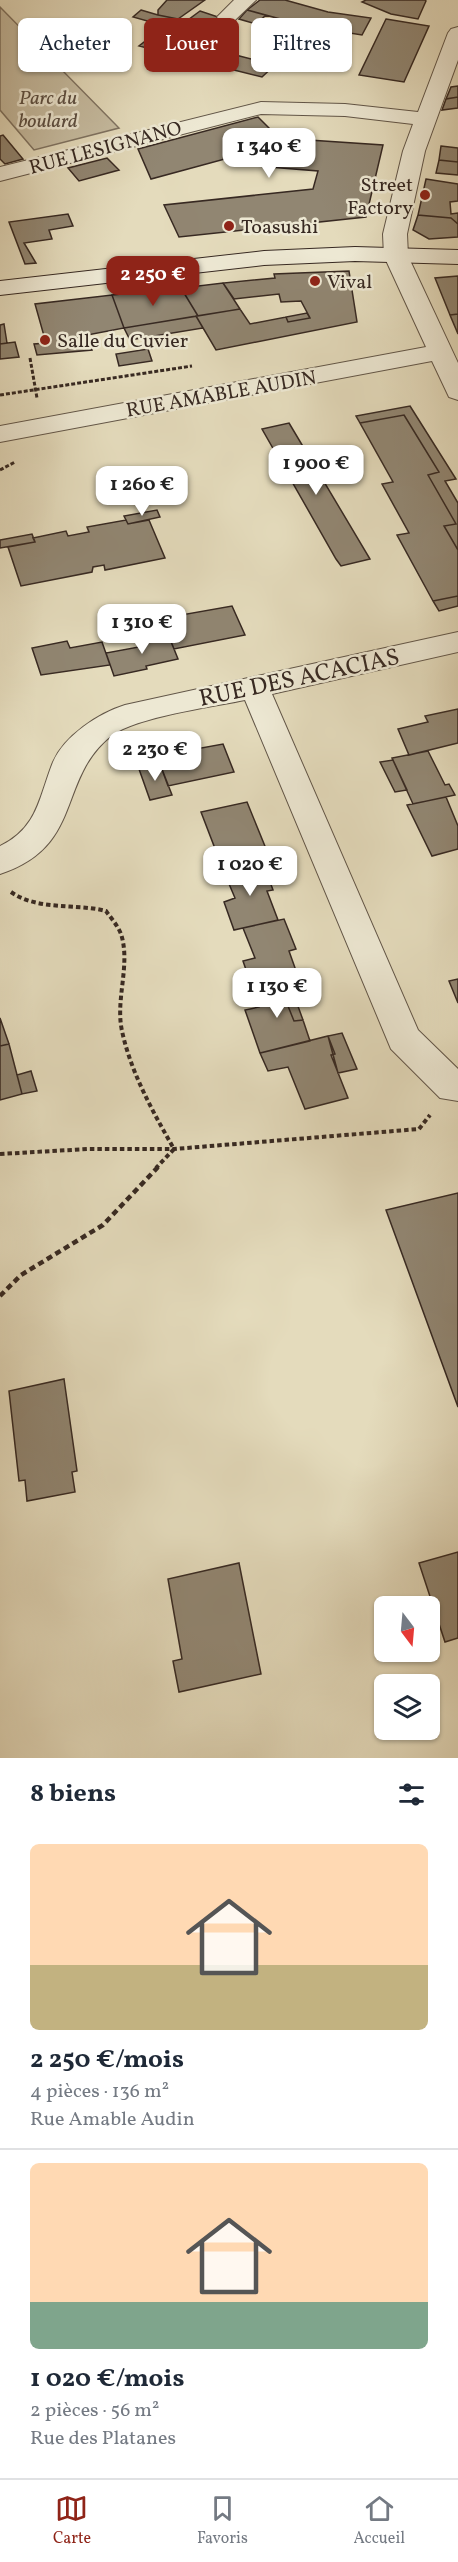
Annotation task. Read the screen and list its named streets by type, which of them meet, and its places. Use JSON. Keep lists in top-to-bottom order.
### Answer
{
  "streets": {
    "street": ["RUE LESIGNANO", "RUE AMABLE AUDIN", "RUE DES ACACIAS"]
  },
  "parks": ["Parc du boulard"],
  "places": [
    "Street Factory",
    "Toasushi",
    "Vival",
    "Salle du Cuvier"
  ],
  "north": "bottom",
  "page": {
    "chip": ["Acheter", "Louer", "Filtres"],
    "price": [
      "1 340 €",
      "2 250 €",
      "1 900 €",
      "1 260 €",
      "1 310 €",
      "2 230 €",
      "1 020 €",
      "1 130 €"
    ],
    "heading": "8 biens",
    "list": [
      {
        "name": "2 250 €/mois",
        "note": "4 pièces · 136 m² · Rue Amable Audin"
      },
      {
        "name": "1 020 €/mois",
        "note": "2 pièces · 56 m² · Rue des Platanes"
      }
    ],
    "tabs": ["Carte", "Favoris", "Accueil"]
  }
}
